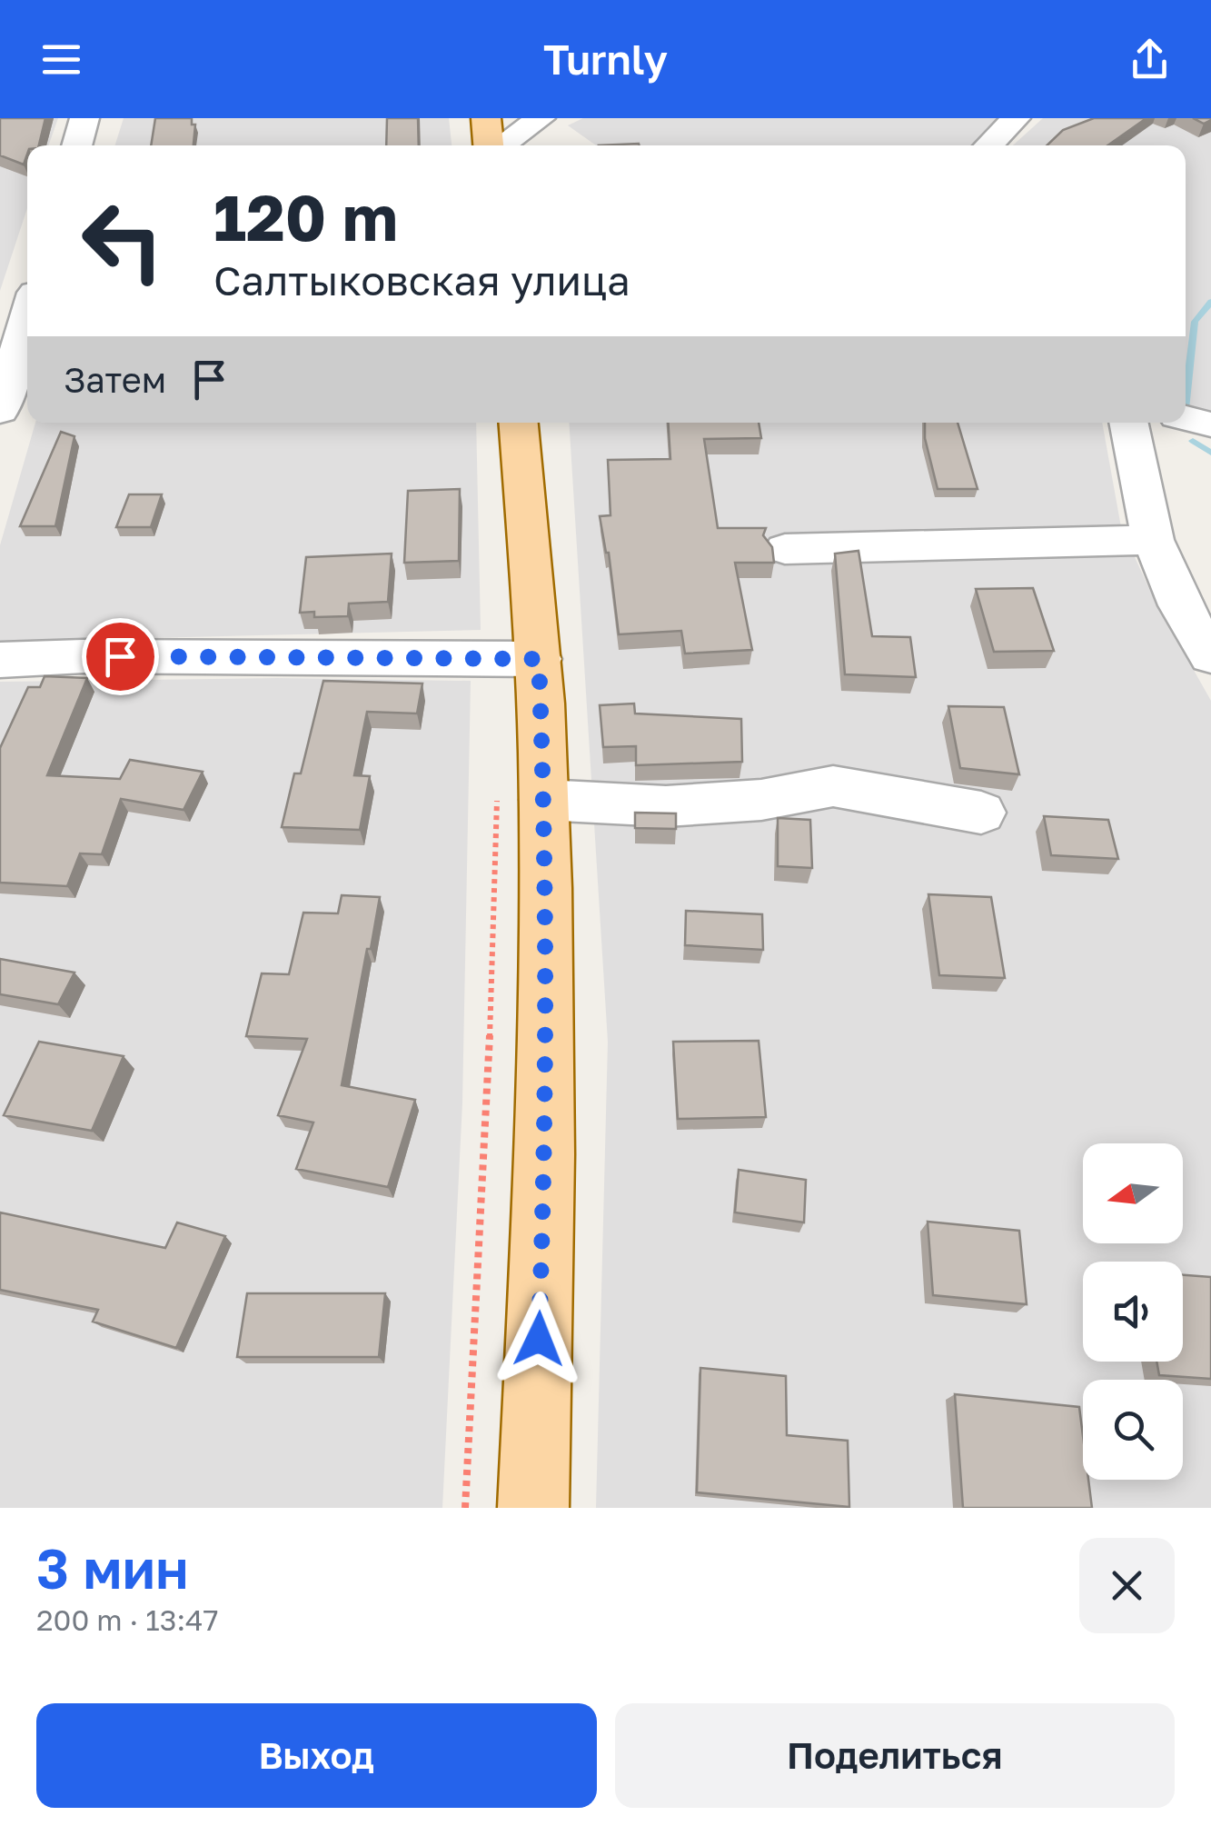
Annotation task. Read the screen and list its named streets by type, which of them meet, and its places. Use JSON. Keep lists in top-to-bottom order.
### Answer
{
  "north": "left",
  "page": {
    "header": "Turnly",
    "turn": ["120 m", "Салтыковская улица"],
    "then": "Затем",
    "heading": ["3 мин", "200 m · 13:47"],
    "buttons": ["Выход", "Поделиться"]
  }
}
